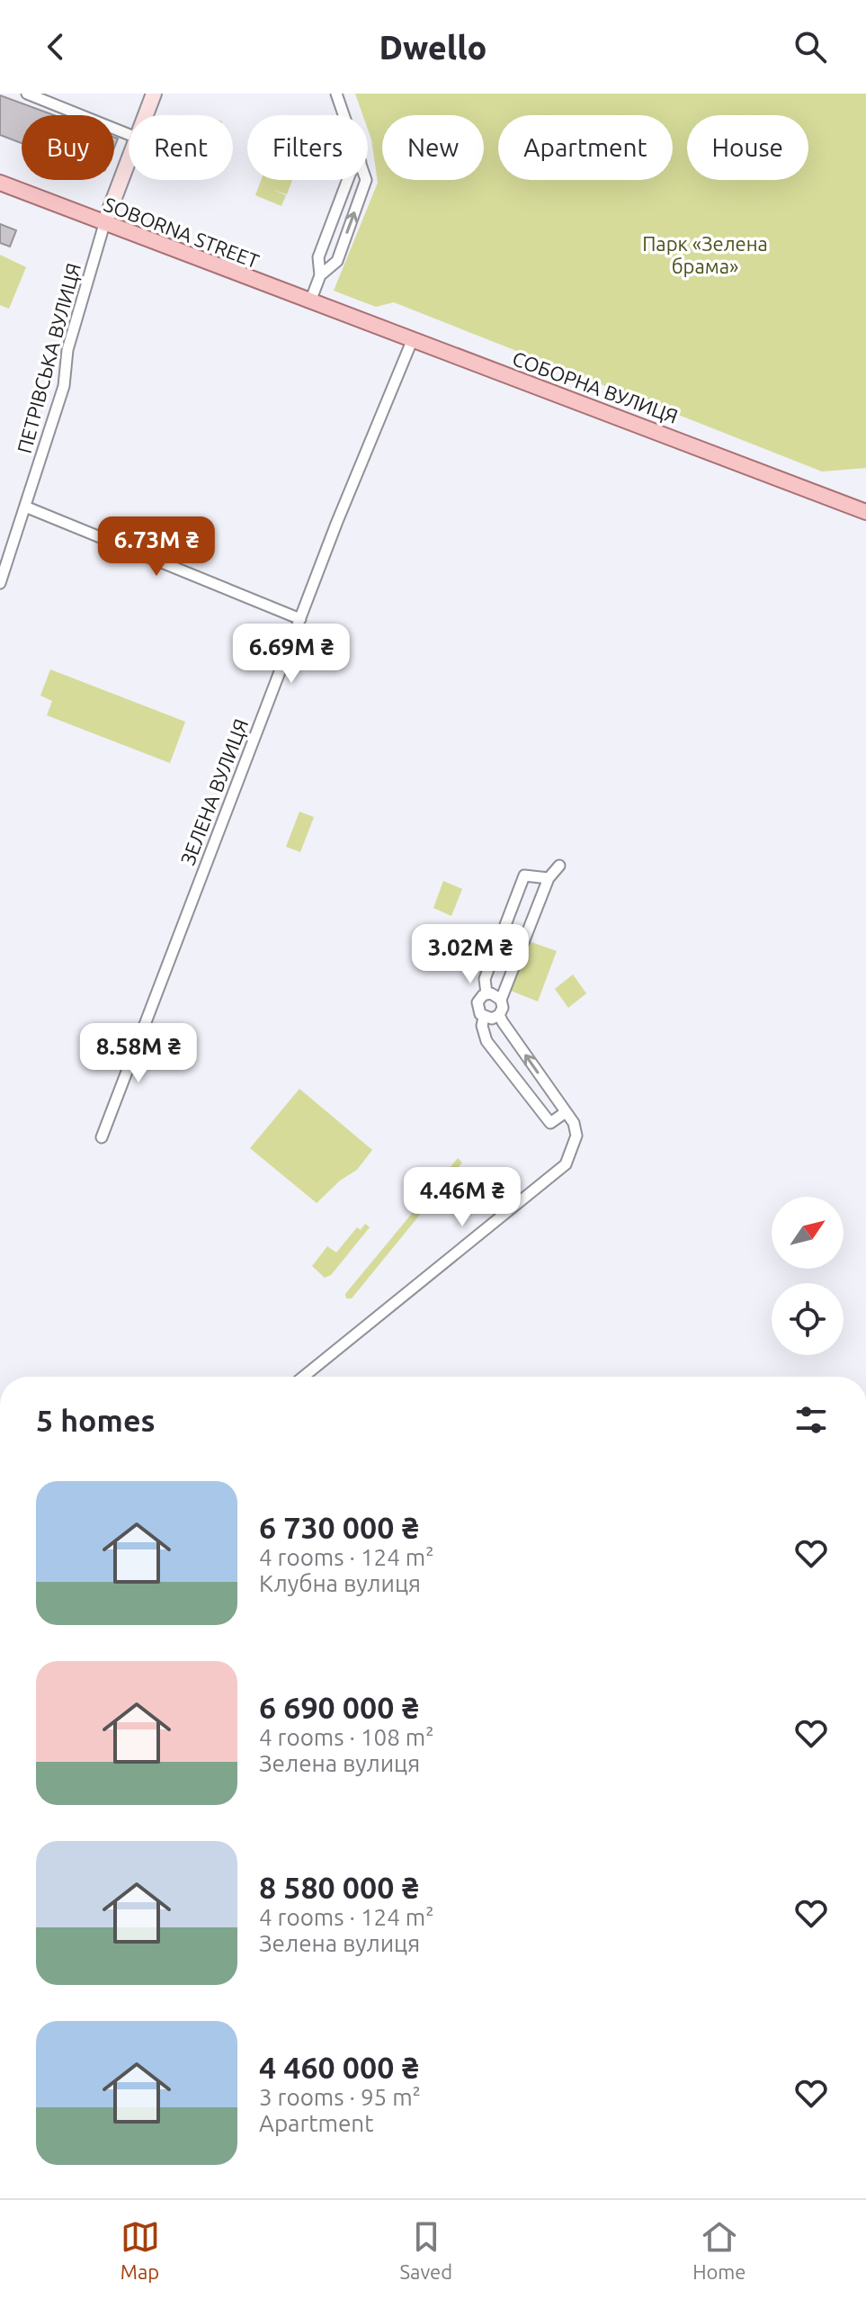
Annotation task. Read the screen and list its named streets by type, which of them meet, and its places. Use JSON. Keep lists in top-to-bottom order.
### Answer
{
  "streets": {
    "main road": ["SOBORNA STREET", "СОБОРНА ВУЛИЦЯ"],
    "street": ["ПЕТРІВСЬКА ВУЛИЦЯ", "ЗЕЛЕНА ВУЛИЦЯ"]
  },
  "crossings": [
    ["SOBORNA STREET", "ПЕТРІВСЬКА ВУЛИЦЯ"],
    ["SOBORNA STREET", "СОБОРНА ВУЛИЦЯ"],
    ["СОБОРНА ВУЛИЦЯ", "ЗЕЛЕНА ВУЛИЦЯ"]
  ],
  "parks": ["Парк «Зелена брама»"],
  "north": "top right",
  "page": {
    "header": "Dwello",
    "chip": [
      "Buy",
      "Rent",
      "Filters",
      "New",
      "Apartment",
      "House"
    ],
    "price": [
      "6.73M ₴",
      "6.69M ₴",
      "3.02M ₴",
      "8.58M ₴",
      "4.46M ₴"
    ],
    "heading": "5 homes",
    "list": [
      {
        "name": "6 730 000 ₴",
        "note": "4 rooms · 124 m² · Клубна вулиця"
      },
      {
        "name": "6 690 000 ₴",
        "note": "4 rooms · 108 m² · Зелена вулиця"
      },
      {
        "name": "8 580 000 ₴",
        "note": "4 rooms · 124 m² · Зелена вулиця"
      },
      {
        "name": "4 460 000 ₴",
        "note": "3 rooms · 95 m² · Apartment"
      }
    ],
    "tabs": ["Map", "Saved", "Home"]
  }
}
